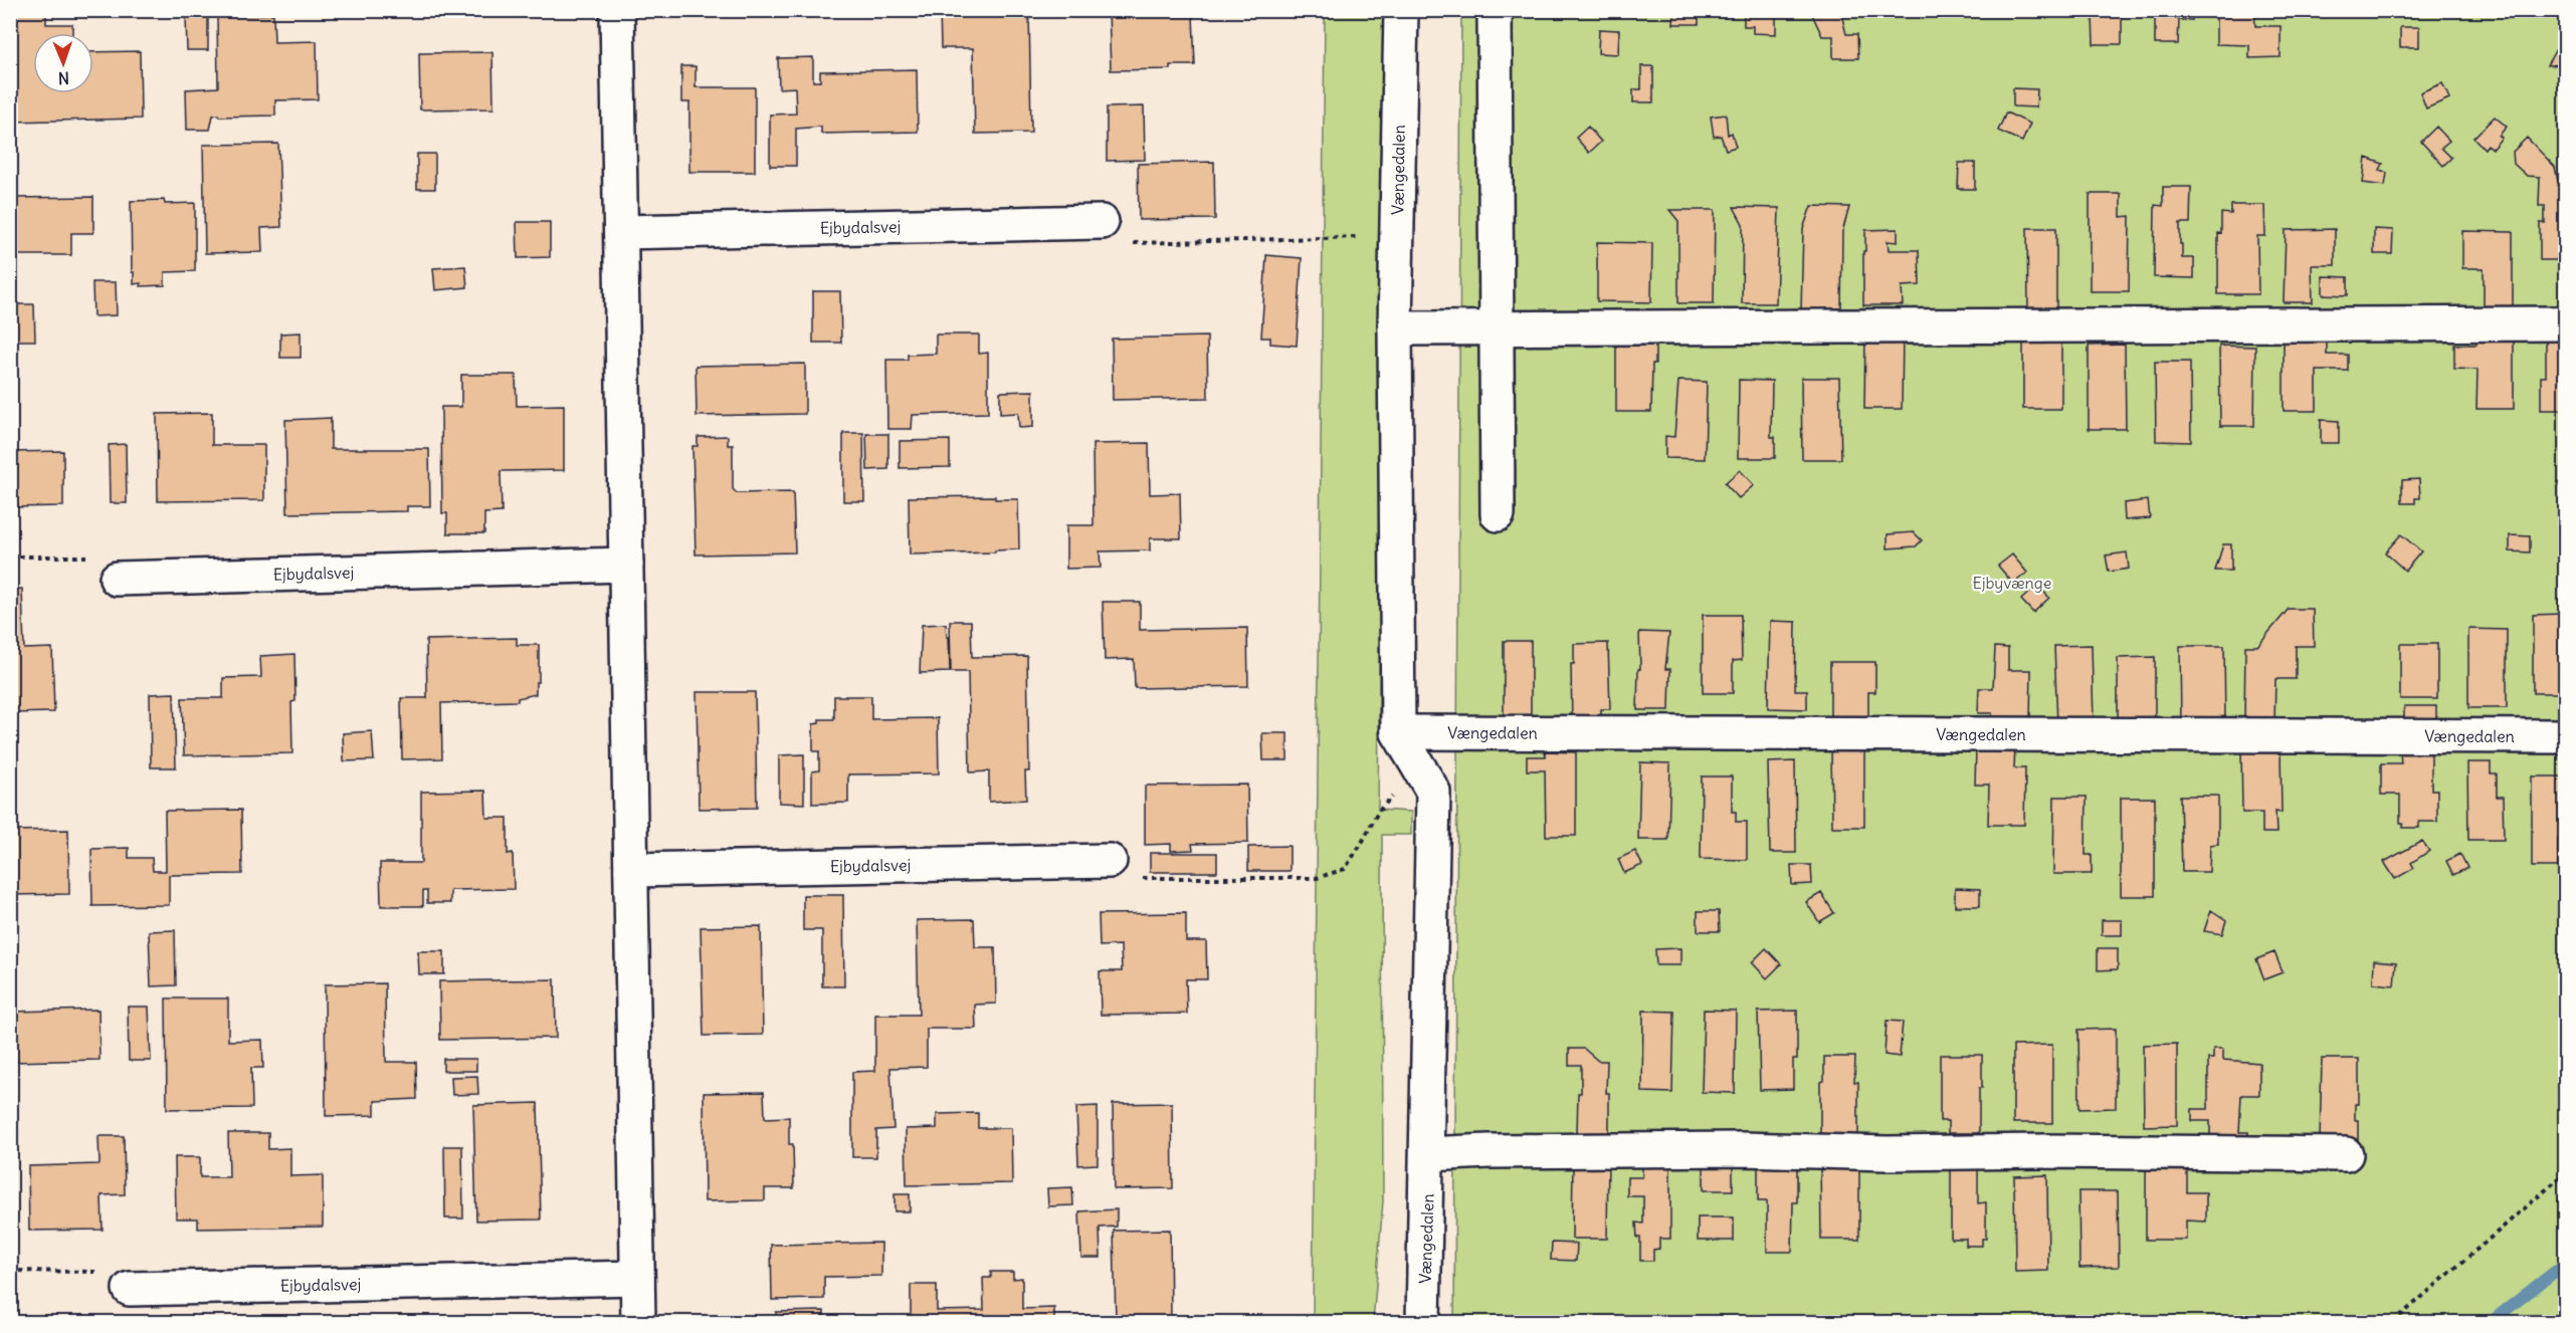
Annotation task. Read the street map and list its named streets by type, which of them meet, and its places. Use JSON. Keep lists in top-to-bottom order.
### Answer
{
  "streets": {
    "street": ["Vængedalen", "Ejbydalsvej"]
  },
  "parks": ["Ejbyvænge"],
  "north": "bottom"
}
